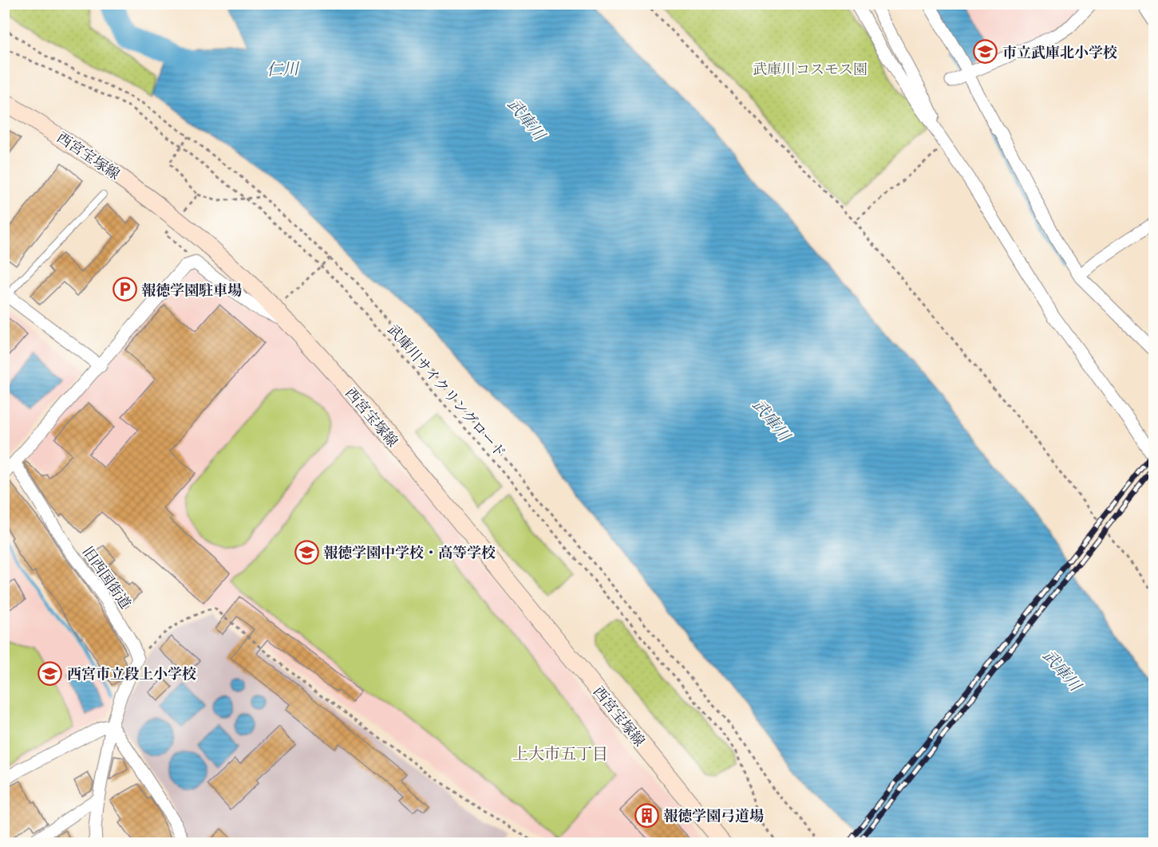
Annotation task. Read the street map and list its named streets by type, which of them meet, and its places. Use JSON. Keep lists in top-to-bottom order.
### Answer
{
  "streets": {
    "main road": ["西宮宝塚線"],
    "street": ["旧西国街道"],
    "path": ["武庫川サイクリングロード"]
  },
  "districts": ["上大市五丁目"],
  "water": ["仁川", "武庫川"],
  "parks": ["武庫川コスモス園"],
  "places": {
    "school or university": ["市立武庫北小学校", "報徳学園中学校・高等学校", "西宮市立段上小学校"],
    "parking": ["報徳学園駐車場"],
    "building": ["報徳学園弓道場"]
  }
}
